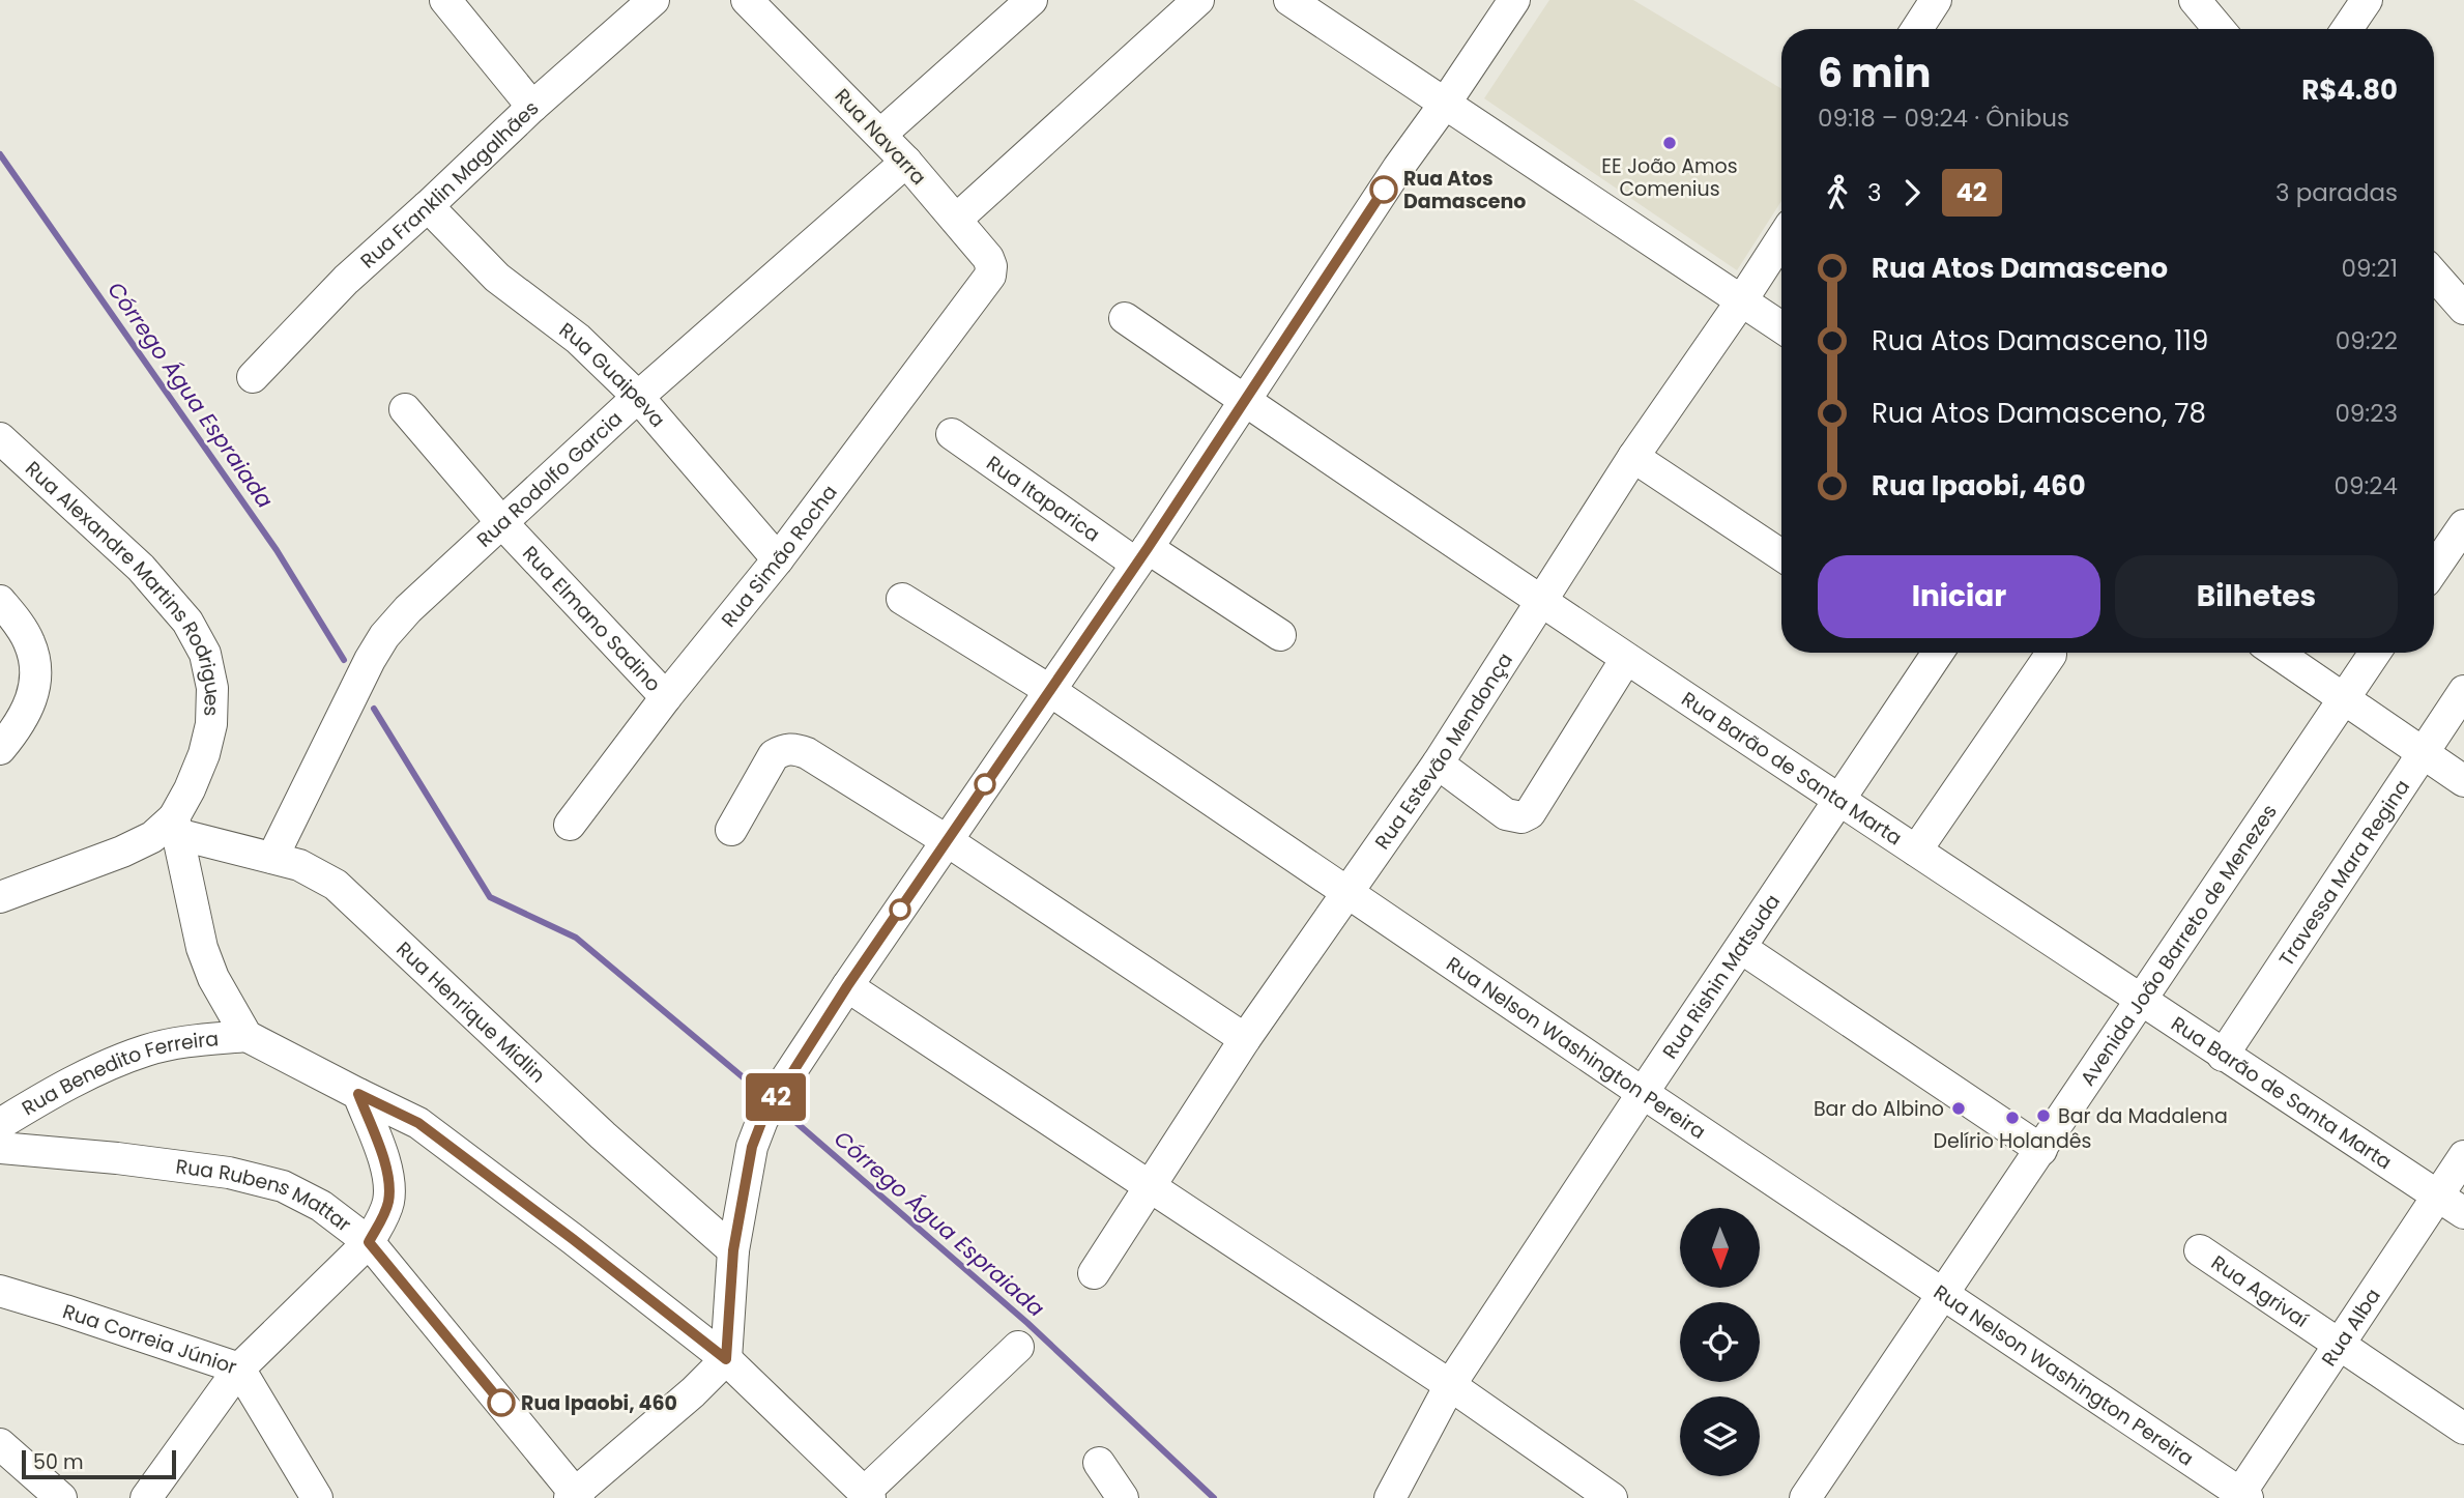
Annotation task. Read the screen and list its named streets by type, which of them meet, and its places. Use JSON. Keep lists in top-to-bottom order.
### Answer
{
  "streets": {
    "street": [
      "Rua Navarra",
      "Rua Franklin Magalhães",
      "Rua Guaipeva",
      "Rua Rodolfo Garcia",
      "Rua Itaparica",
      "Rua Simão Rocha",
      "Rua Alexandre Martins Rodrigues",
      "Rua Elmano Sadino",
      "Rua Estevão Mendonça",
      "Rua Barão de Santa Marta",
      "Travessa Mara Regina",
      "Avenida João Barreto de Menezes",
      "Rua Rishin Matsuda",
      "Rua Henrique Midlin",
      "Rua Nelson Washington Pereira",
      "Rua Benedito Ferreira",
      "Rua Rubens Mattar",
      "Rua Agrivaí",
      "Rua Alba",
      "Rua Correia Júnior"
    ]
  },
  "crossings": [
    ["Rua Navarra", "Rua Rodolfo Garcia"],
    ["Rua Navarra", "Rua Simão Rocha"],
    ["Rua Franklin Magalhães", "Rua Guaipeva"],
    ["Rua Guaipeva", "Rua Rodolfo Garcia"],
    ["Rua Guaipeva", "Rua Simão Rocha"],
    ["Rua Rodolfo Garcia", "Rua Elmano Sadino"],
    ["Rua Rodolfo Garcia", "Rua Henrique Midlin"],
    ["Rua Simão Rocha", "Rua Elmano Sadino"],
    ["Rua Alexandre Martins Rodrigues", "Rua Henrique Midlin"],
    ["Rua Estevão Mendonça", "Rua Barão de Santa Marta"],
    ["Rua Estevão Mendonça", "Rua Nelson Washington Pereira"],
    ["Rua Barão de Santa Marta", "Travessa Mara Regina"],
    ["Rua Barão de Santa Marta", "Avenida João Barreto de Menezes"],
    ["Rua Barão de Santa Marta", "Rua Rishin Matsuda"],
    ["Rua Barão de Santa Marta", "Rua Alba"],
    ["Avenida João Barreto de Menezes", "Rua Nelson Washington Pereira"],
    ["Rua Rishin Matsuda", "Rua Nelson Washington Pereira"],
    ["Rua Nelson Washington Pereira", "Rua Alba"],
    ["Rua Agrivaí", "Rua Alba"]
  ],
  "water": ["Córrego Água Espraiada"],
  "places": [
    "EE João Amos Comenius",
    "Rua Atos Damasceno",
    "Bar do Albino",
    "Bar da Madalena",
    "Delírio Holandês",
    "Rua Ipaobi, 460"
  ],
  "lines": ["bus line 42"],
  "scale_bar": "50 m",
  "north": "bottom",
  "page": {
    "on_map": "42",
    "heading": ["6 min", "09:18 – 09:24 · Ônibus", "R$4.80"],
    "legs": ["3", "42", "3 paradas"],
    "list": [
      {
        "name": "Rua Atos Damasceno",
        "value": "09:21"
      },
      {
        "name": "Rua Atos Damasceno, 119",
        "value": "09:22"
      },
      {
        "name": "Rua Atos Damasceno, 78",
        "value": "09:23"
      },
      {
        "name": "Rua Ipaobi, 460",
        "value": "09:24"
      }
    ],
    "buttons": ["Iniciar", "Bilhetes"],
    "scale": "50 m"
  }
}
